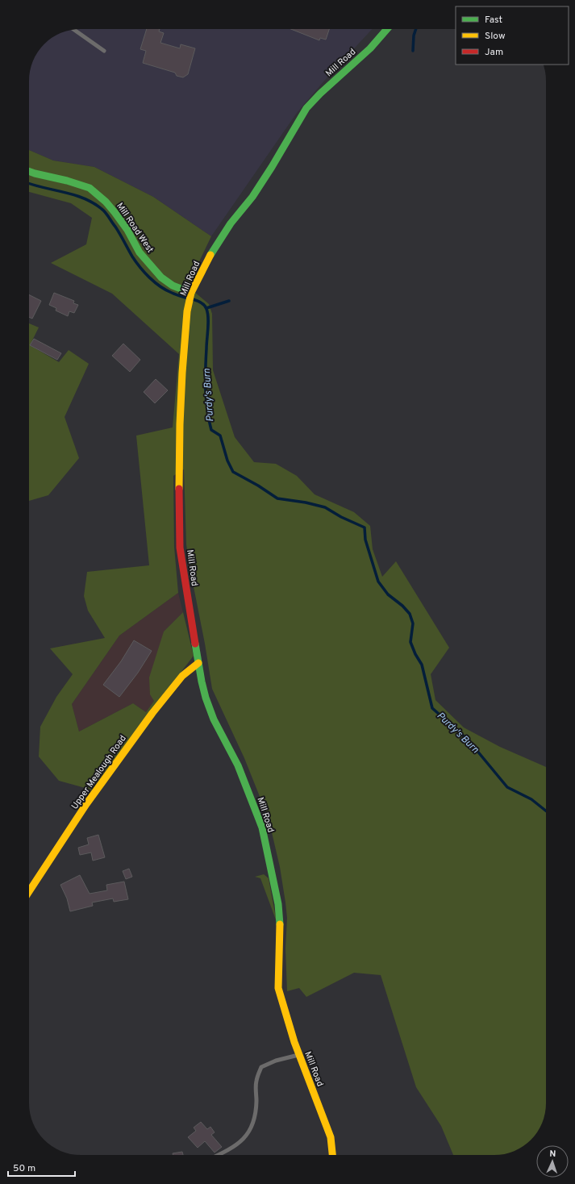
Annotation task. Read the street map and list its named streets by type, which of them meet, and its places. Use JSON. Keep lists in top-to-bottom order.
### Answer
{
  "streets": {
    "street": ["Mill Road", "Mill Road West", "Upper Mealough Road"]
  },
  "crossings": [
    ["Mill Road", "Mill Road West"],
    ["Mill Road", "Upper Mealough Road"]
  ],
  "water": ["Purdy's Burn"],
  "legend": ["Fast", "Slow", "Jam"],
  "scale_bar": "50 m",
  "north": "top"
}
